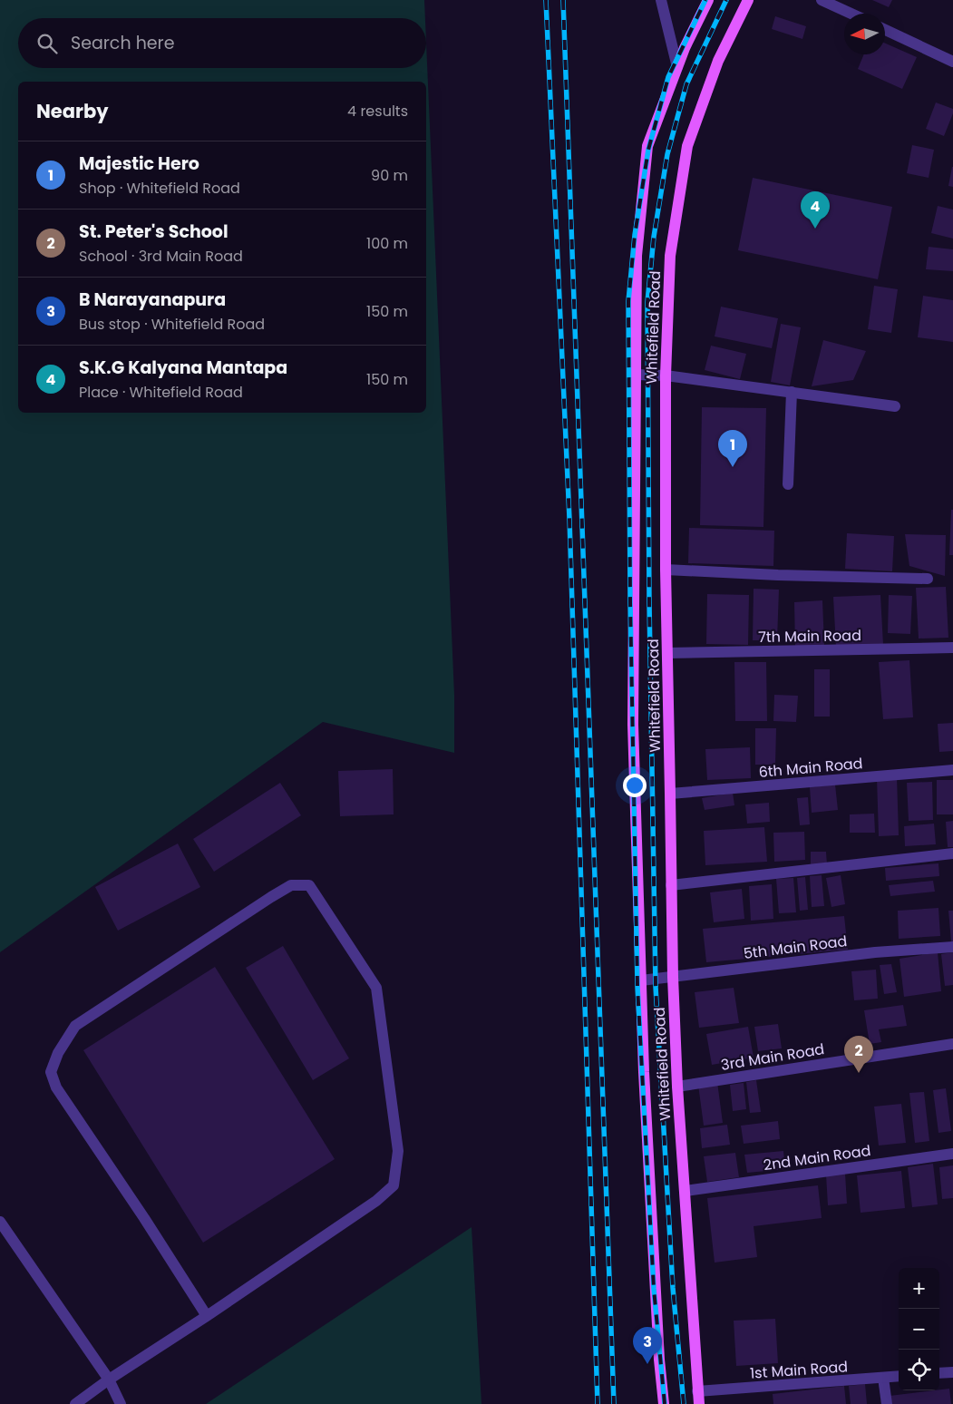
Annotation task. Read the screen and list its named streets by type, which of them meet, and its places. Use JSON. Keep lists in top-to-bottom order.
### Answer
{
  "streets": {
    "main road": ["Whitefield Road"],
    "street": [
      "7th Main Road",
      "6th Main Road",
      "5th Main Road",
      "3rd Main Road",
      "2nd Main Road",
      "1st Main Road"
    ]
  },
  "crossings": [
    ["Whitefield Road", "7th Main Road"],
    ["Whitefield Road", "6th Main Road"],
    ["Whitefield Road", "5th Main Road"],
    ["Whitefield Road", "3rd Main Road"],
    ["Whitefield Road", "2nd Main Road"],
    ["Whitefield Road", "1st Main Road"]
  ],
  "north": "left",
  "page": {
    "search": "Search here",
    "heading": ["Nearby", "4 results"],
    "list": [
      {
        "mark": "1",
        "name": "Majestic Hero",
        "note": "Shop · Whitefield Road",
        "value": "90 m"
      },
      {
        "mark": "2",
        "name": "St. Peter's School",
        "note": "School · 3rd Main Road",
        "value": "100 m"
      },
      {
        "mark": "3",
        "name": "B Narayanapura",
        "note": "Bus stop · Whitefield Road",
        "value": "150 m"
      },
      {
        "mark": "4",
        "name": "S.K.G Kalyana Mantapa",
        "note": "Place · Whitefield Road",
        "value": "150 m"
      }
    ],
    "pins": [
      "4",
      "1",
      "2",
      "3"
    ],
    "map_buttons": ["+", "−"]
  }
}
